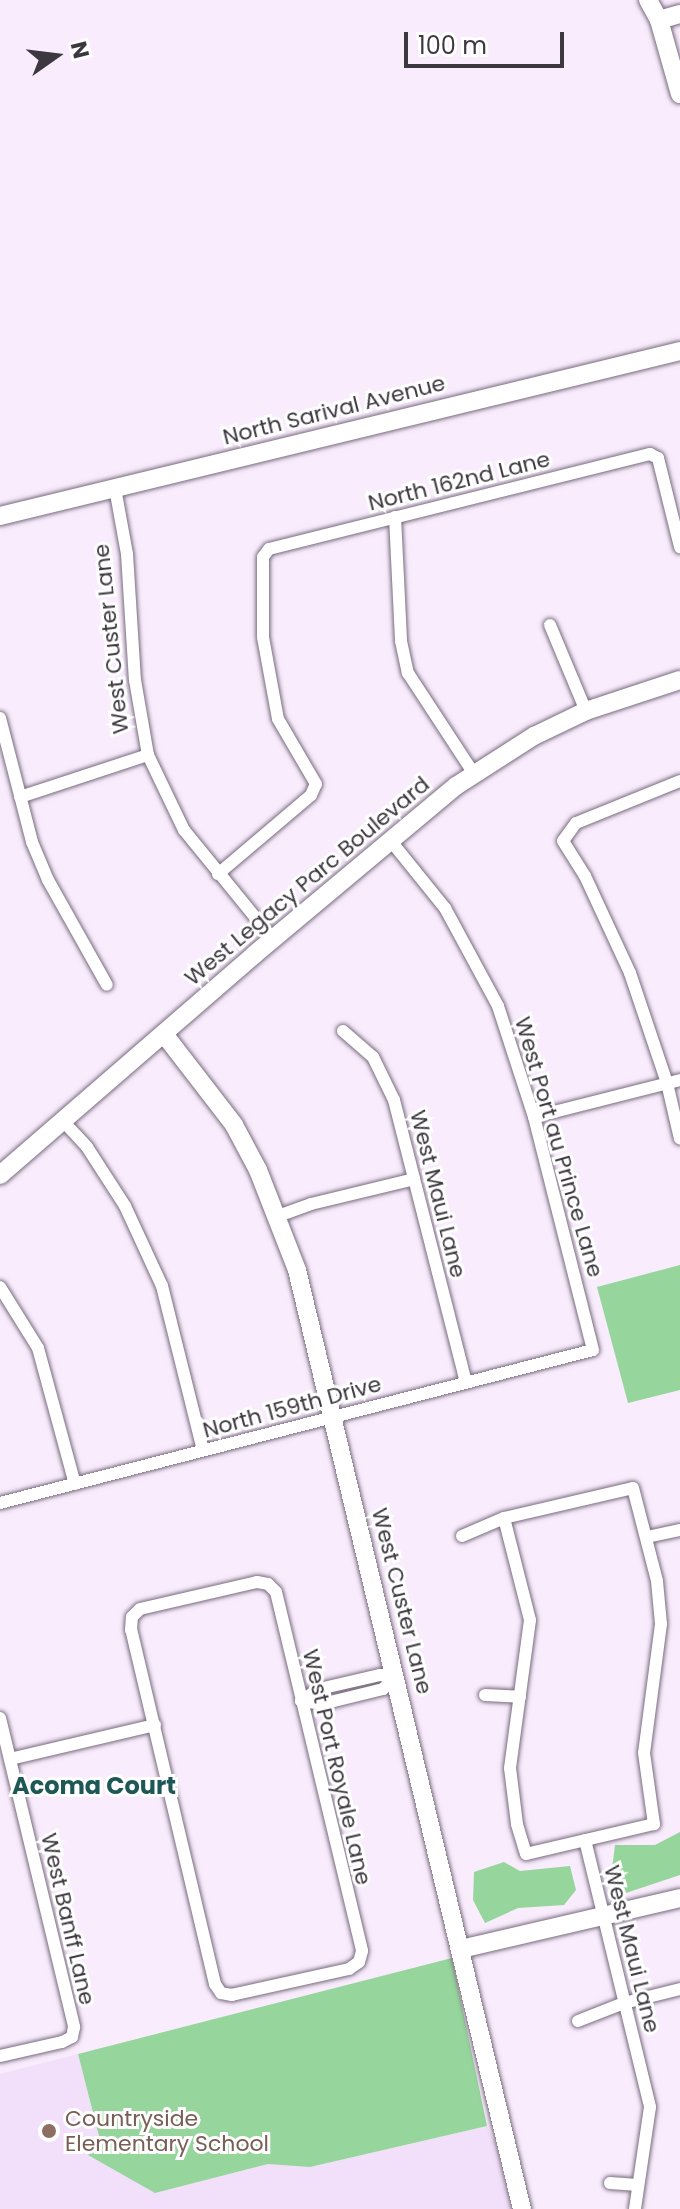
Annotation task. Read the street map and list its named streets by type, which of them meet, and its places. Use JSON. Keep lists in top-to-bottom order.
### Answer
{
  "streets": {
    "street": [
      "North Sarival Avenue",
      "North 162nd Lane",
      "West Custer Lane",
      "West Legacy Parc Boulevard",
      "West Port au Prince Lane",
      "West Maui Lane",
      "North 159th Drive",
      "West Port Royale Lane",
      "West Banff Lane"
    ]
  },
  "crossings": [
    ["North Sarival Avenue", "West Custer Lane"],
    ["North 162nd Lane", "West Custer Lane"],
    ["West Custer Lane", "West Legacy Parc Boulevard"],
    ["West Custer Lane", "North 159th Drive"],
    ["West Legacy Parc Boulevard", "West Port au Prince Lane"],
    ["West Port au Prince Lane", "North 159th Drive"],
    ["West Maui Lane", "North 159th Drive"]
  ],
  "districts": ["Acoma Court"],
  "places": ["Countryside Elementary School"],
  "scale_bar": "100 m",
  "north": "right"
}
